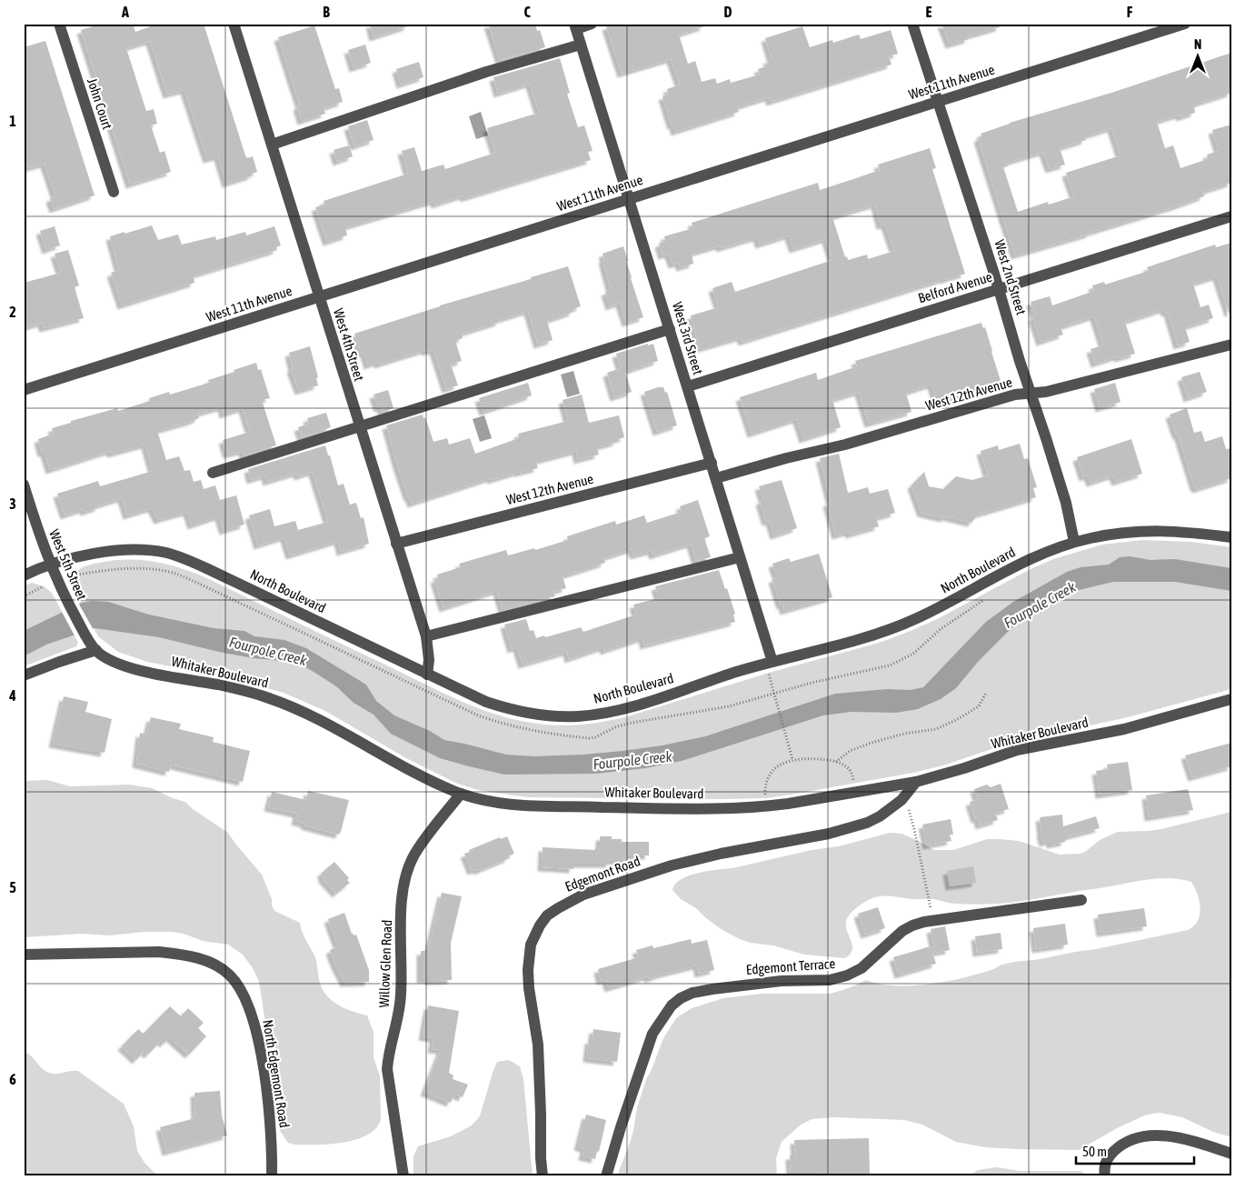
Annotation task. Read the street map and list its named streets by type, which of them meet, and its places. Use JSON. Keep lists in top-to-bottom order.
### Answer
{
  "streets": {
    "street": [
      "West 11th Avenue",
      "John Court",
      "West 2nd Street",
      "Belford Avenue",
      "West 3rd Street",
      "West 4th Street",
      "West 12th Avenue",
      "West 5th Street",
      "North Boulevard",
      "Whitaker Boulevard",
      "Edgemont Road",
      "Willow Glen Road",
      "Edgemont Terrace",
      "North Edgemont Road"
    ]
  },
  "crossings": [
    ["West 11th Avenue", "West 2nd Street"],
    ["West 11th Avenue", "West 3rd Street"],
    ["West 11th Avenue", "West 4th Street"],
    ["West 2nd Street", "Belford Avenue"],
    ["West 2nd Street", "West 12th Avenue"],
    ["West 2nd Street", "North Boulevard"],
    ["Belford Avenue", "West 3rd Street"],
    ["West 3rd Street", "West 12th Avenue"],
    ["West 3rd Street", "North Boulevard"],
    ["West 4th Street", "West 12th Avenue"],
    ["West 4th Street", "North Boulevard"],
    ["West 5th Street", "North Boulevard"],
    ["West 5th Street", "Whitaker Boulevard"],
    ["Whitaker Boulevard", "Edgemont Road"],
    ["Whitaker Boulevard", "Willow Glen Road"]
  ],
  "water": ["Fourpole Creek"],
  "scale_bar": "50 m",
  "north": "top",
  "grid": {
    "columns": [
      "A",
      "B",
      "C",
      "D",
      "E",
      "F"
    ],
    "rows": [
      "1",
      "2",
      "3",
      "4",
      "5",
      "6"
    ]
  }
}
